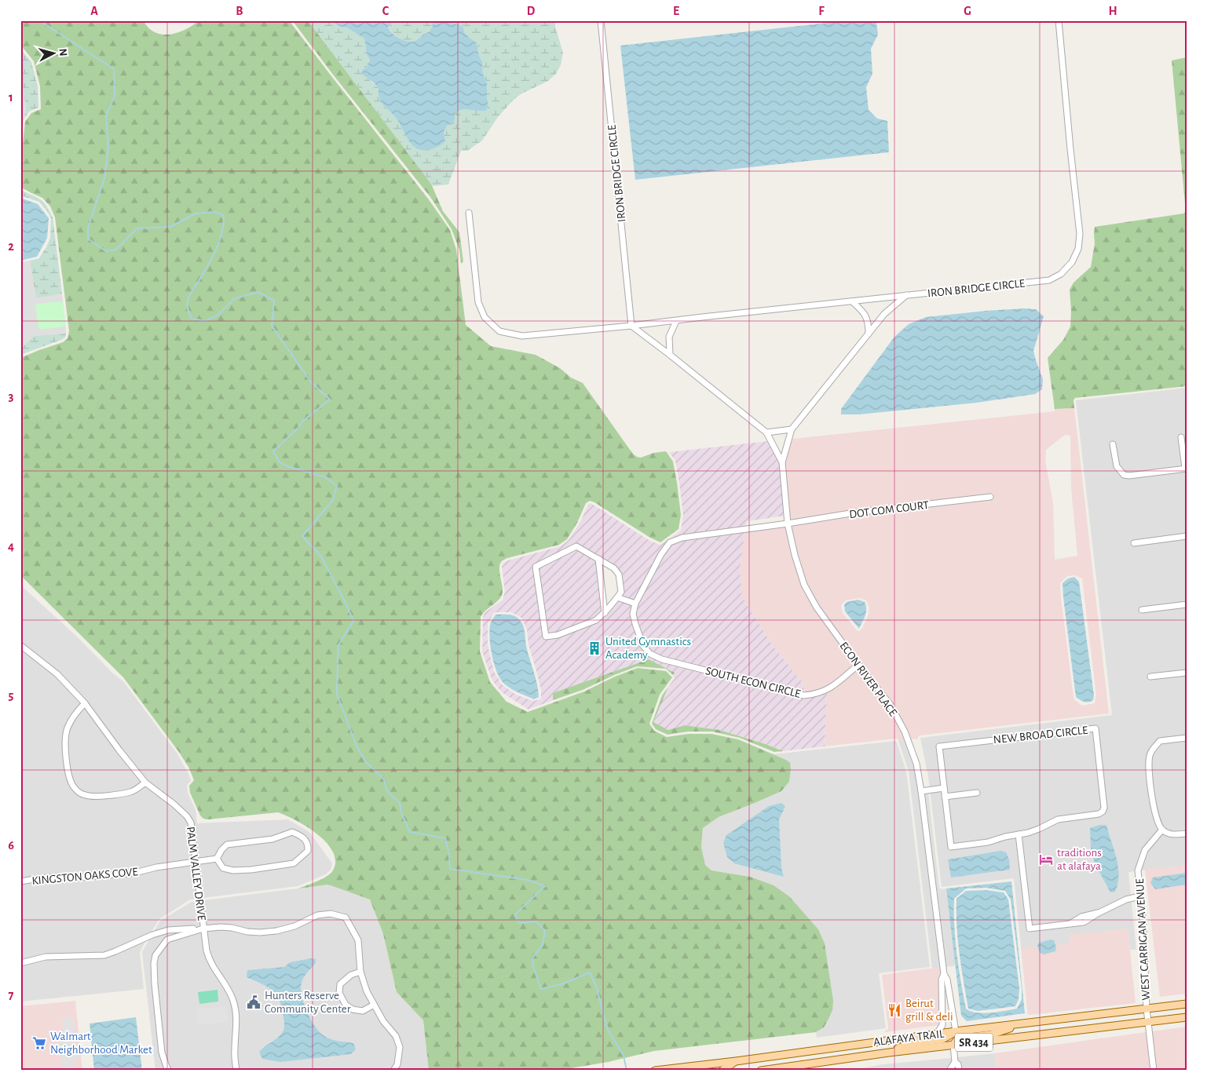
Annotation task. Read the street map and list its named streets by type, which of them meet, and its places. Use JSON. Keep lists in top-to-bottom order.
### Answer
{
  "streets": {
    "main road": ["ALAFAYA TRAIL", "SR 434"],
    "street": [
      "IRON BRIDGE CIRCLE",
      "DOT COM COURT",
      "ECON RIVER PLACE",
      "SOUTH ECON CIRCLE",
      "NEW BROAD CIRCLE",
      "PALM VALLEY DRIVE",
      "KINGSTON OAKS COVE",
      "WEST CARRIGAN AVENUE"
    ]
  },
  "crossings": [
    ["DOT COM COURT", "ECON RIVER PLACE"],
    ["DOT COM COURT", "SOUTH ECON CIRCLE"],
    ["ECON RIVER PLACE", "SOUTH ECON CIRCLE"],
    ["ECON RIVER PLACE", "ALAFAYA TRAIL"],
    ["PALM VALLEY DRIVE", "KINGSTON OAKS COVE"],
    ["WEST CARRIGAN AVENUE", "ALAFAYA TRAIL"]
  ],
  "places": {
    "building": ["United Gymnastics Academy"],
    "hotel": ["traditions at alafaya"],
    "public building": ["Hunters Reserve Community Center"],
    "restaurant": ["Beirut grill & deli"],
    "supermarket": ["Walmart Neighborhood Market"]
  },
  "north": "right",
  "grid": {
    "columns": [
      "A",
      "B",
      "C",
      "D",
      "E",
      "F",
      "G",
      "H"
    ],
    "rows": [
      "1",
      "2",
      "3",
      "4",
      "5",
      "6",
      "7"
    ]
  }
}
